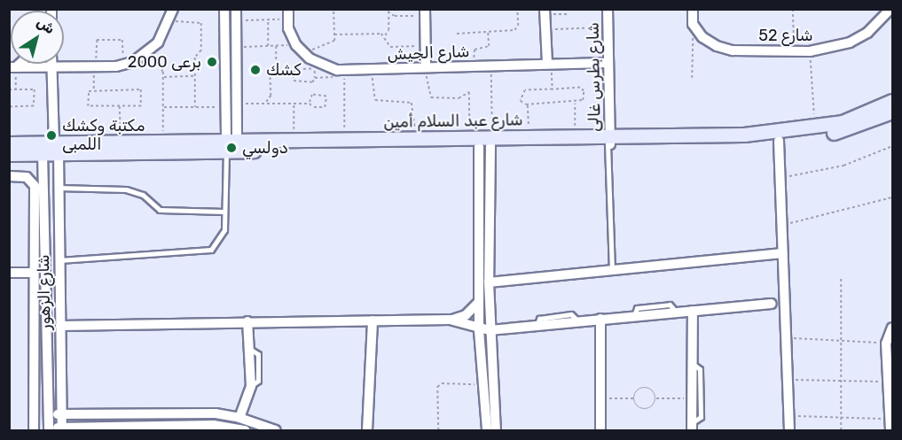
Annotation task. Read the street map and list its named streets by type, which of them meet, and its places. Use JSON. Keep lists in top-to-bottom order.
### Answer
{
  "streets": {
    "street": [
      "شارع 52",
      "شارع الجيش",
      "شارع بطرس غالى",
      "شارع عبد السلام أمين",
      "شارع الزهور"
    ]
  },
  "crossings": [
    ["شارع الجيش", "شارع بطرس غالى"],
    ["شارع بطرس غالى", "شارع عبد السلام أمين"],
    ["شارع عبد السلام أمين", "شارع الزهور"]
  ],
  "places": [
    "برعى 2000",
    "كشك",
    "مكتبة وكشك اللمبى",
    "دولسي"
  ],
  "north": "top right"
}
